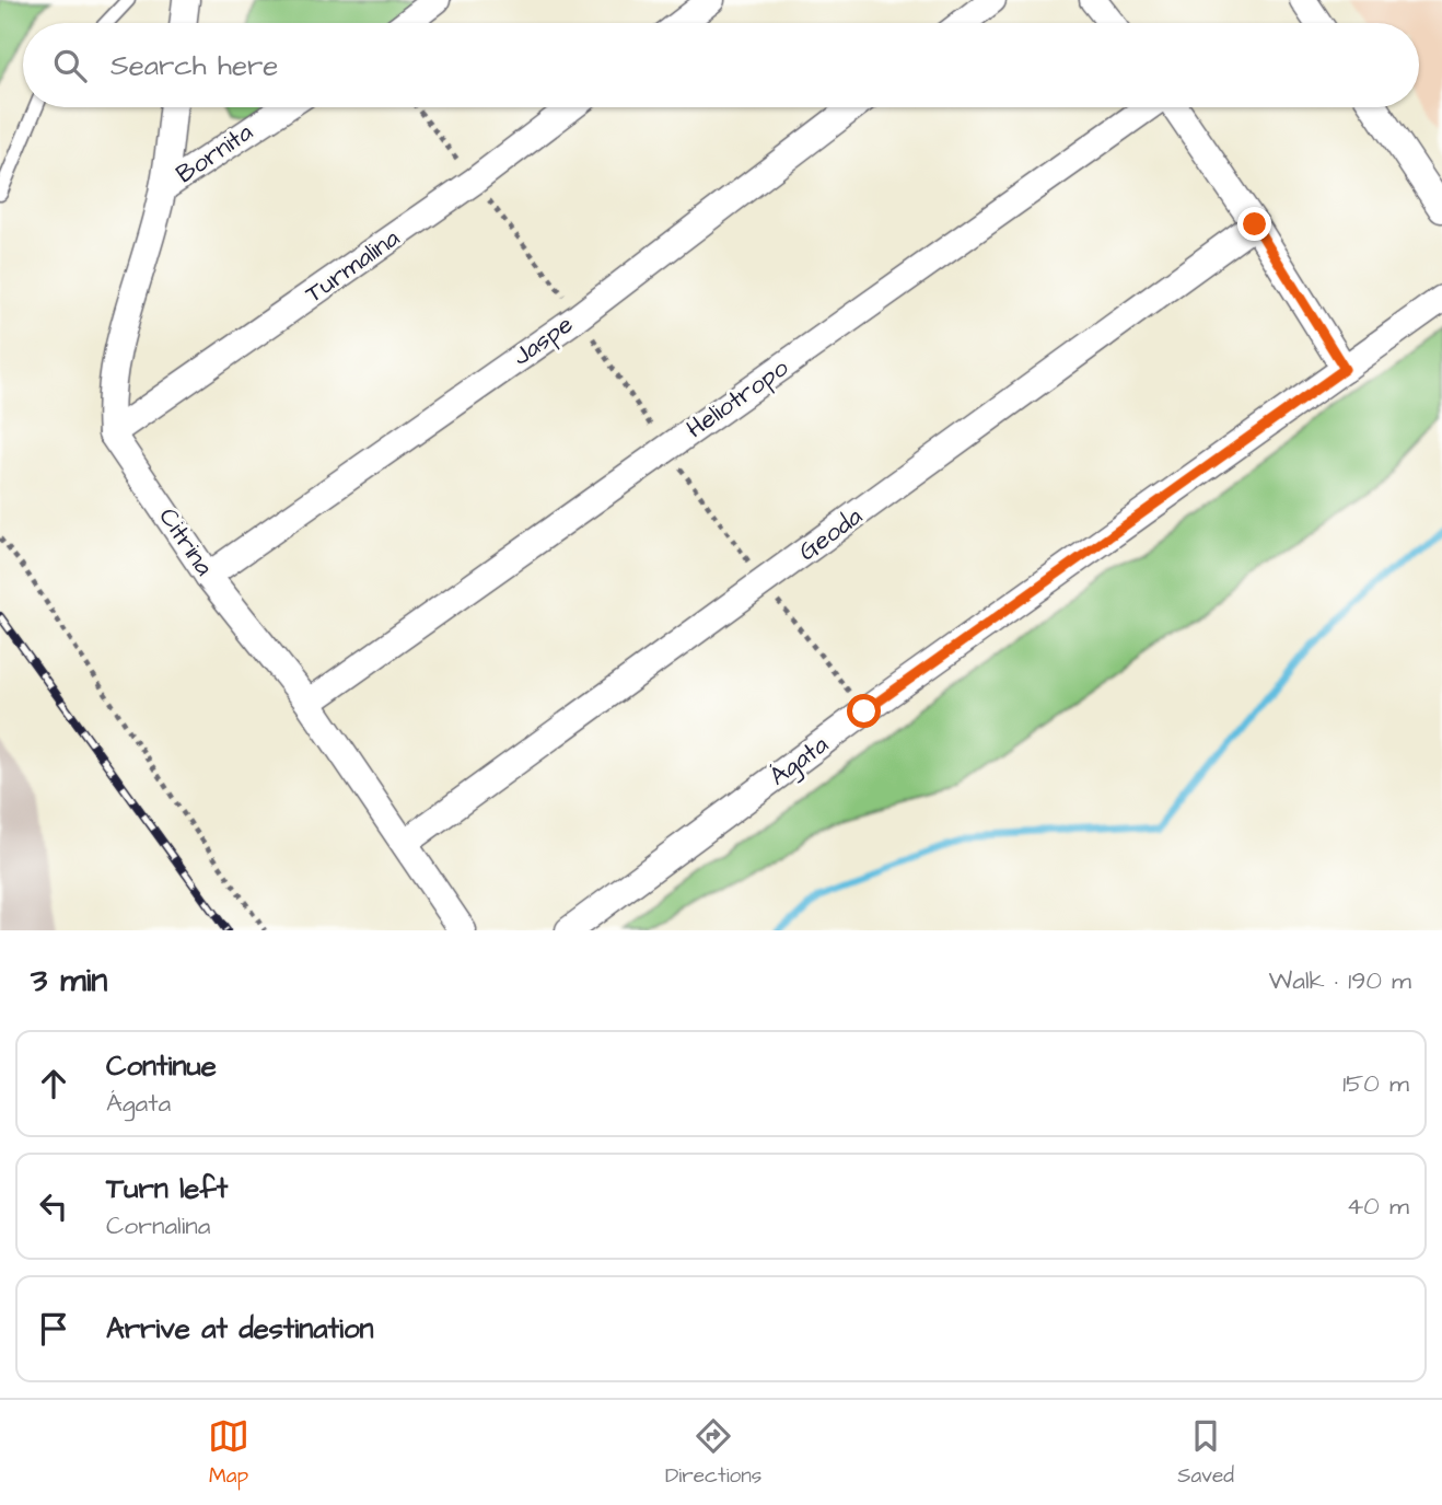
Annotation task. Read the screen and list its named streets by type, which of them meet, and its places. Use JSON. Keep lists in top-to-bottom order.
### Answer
{
  "streets": {
    "street": [
      "Bornita",
      "Turmalina",
      "Jaspe",
      "Heliotropo",
      "Geoda",
      "Citrina",
      "Ágata"
    ]
  },
  "crossings": [
    ["Turmalina", "Citrina"],
    ["Jaspe", "Citrina"],
    ["Heliotropo", "Citrina"],
    ["Geoda", "Citrina"]
  ],
  "page": {
    "search": "Search here",
    "heading": ["3 min", "Walk · 190 m"],
    "list": [
      ["Continue", "Ágata", "150 m"],
      ["Turn left", "Cornalina", "40 m"],
      "Arrive at destination"
    ],
    "nav": ["Map", "Directions", "Saved"]
  }
}
